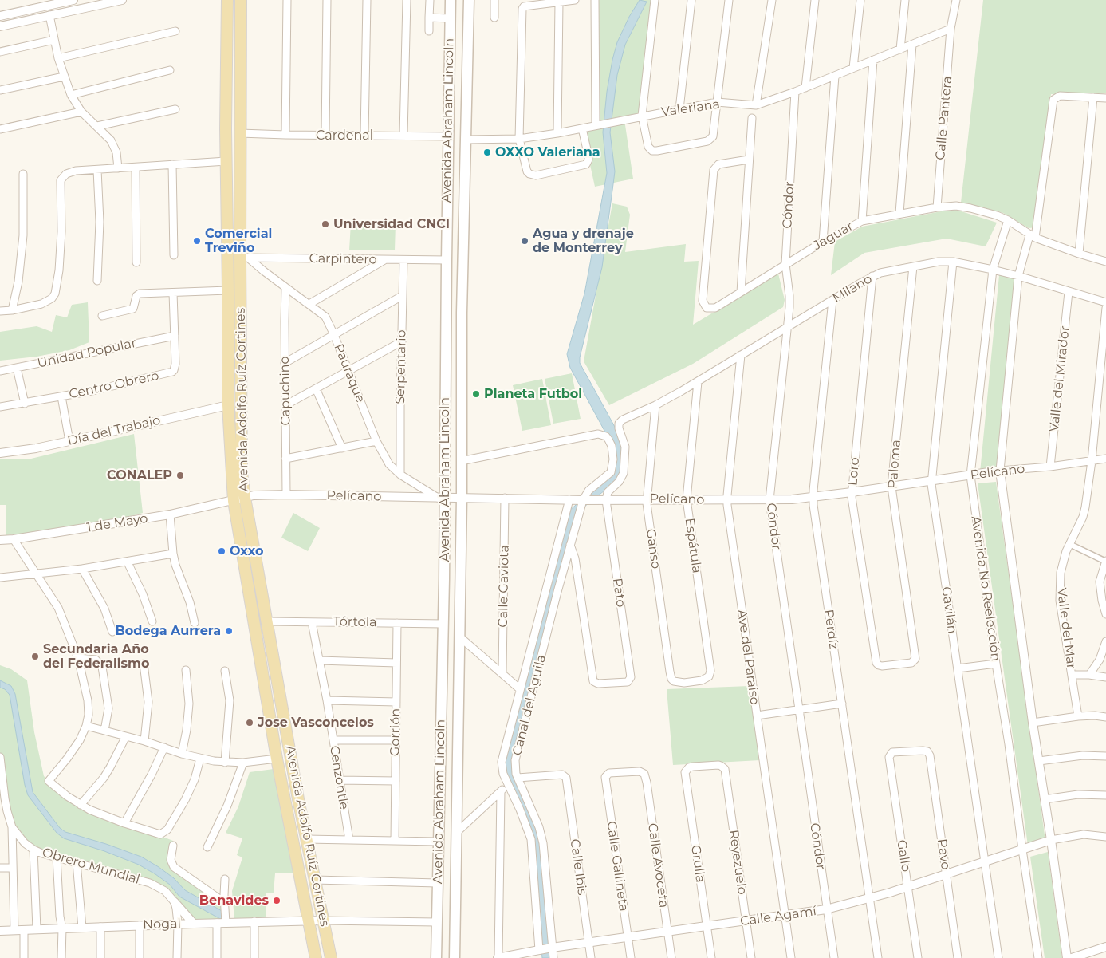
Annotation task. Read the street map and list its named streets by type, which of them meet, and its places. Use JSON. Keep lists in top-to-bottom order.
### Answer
{
  "streets": {
    "main road": ["Avenida Abraham Lincoln", "Avenida Adolfo Ruíz Cortines"],
    "street": [
      "Valeriana",
      "Calle Pantera",
      "Cardenal",
      "Cóndor",
      "Jaguar",
      "Carpintero",
      "Milano",
      "Unidad Popular",
      "Serpentario",
      "Pauraque",
      "Valle del Mirador",
      "Centro Obrero",
      "Capuchino",
      "Día del Trabajo",
      "Paloma",
      "Loro",
      "Pelícano",
      "1 de Mayo",
      "Espátula",
      "Ganso",
      "Calle Gaviota",
      "Avenida No Reelección",
      "Pato",
      "Gavilán",
      "Tórtola",
      "Valle del Mar",
      "Perdíz",
      "Ave del Paraíso",
      "Canal del Aguila",
      "Gorrión",
      "Cenzontle",
      "Pavo",
      "Gallo",
      "Reyezuelo",
      "Grulla",
      "Calle Avoceta",
      "Obrero Mundial",
      "Calle Gallineta",
      "Calle Ibis",
      "Calle Agamí",
      "Nogal"
    ]
  },
  "crossings": [
    ["Valeriana", "Calle Pantera"],
    ["Valeriana", "Cóndor"],
    ["Calle Pantera", "Jaguar"],
    ["Avenida Abraham Lincoln", "Cardenal"],
    ["Avenida Abraham Lincoln", "Carpintero"],
    ["Avenida Abraham Lincoln", "Pauraque"],
    ["Avenida Abraham Lincoln", "Pelícano"],
    ["Avenida Abraham Lincoln", "Tórtola"],
    ["Cardenal", "Avenida Adolfo Ruíz Cortines"],
    ["Cóndor", "Jaguar"],
    ["Cóndor", "Milano"],
    ["Cóndor", "Pelícano"],
    ["Cóndor", "Calle Agamí"],
    ["Jaguar", "Avenida No Reelección"],
    ["Carpintero", "Serpentario"],
    ["Carpintero", "Pauraque"],
    ["Carpintero", "Avenida Adolfo Ruíz Cortines"],
    ["Milano", "Valle del Mirador"],
    ["Milano", "Paloma"],
    ["Milano", "Loro"],
    ["Milano", "Pelícano"],
    ["Milano", "Espátula"],
    ["Milano", "Ganso"],
    ["Milano", "Avenida No Reelección"],
    ["Milano", "Pato"],
    ["Milano", "Gavilán"],
    ["Milano", "Perdíz"],
    ["Milano", "Ave del Paraíso"],
    ["Unidad Popular", "Centro Obrero"],
    ["Serpentario", "Pauraque"],
    ["Pauraque", "Capuchino"],
    ["Pauraque", "Avenida Adolfo Ruíz Cortines"],
    ["Pauraque", "Pelícano"],
    ["Valle del Mirador", "Pelícano"],
    ["Capuchino", "Pelícano"],
    ["Avenida Adolfo Ruíz Cortines", "Día del Trabajo"],
    ["Avenida Adolfo Ruíz Cortines", "Pelícano"],
    ["Avenida Adolfo Ruíz Cortines", "1 de Mayo"],
    ["Avenida Adolfo Ruíz Cortines", "Tórtola"],
    ["Avenida Adolfo Ruíz Cortines", "Nogal"],
    ["Paloma", "Loro"],
    ["Paloma", "Pelícano"],
    ["Loro", "Pelícano"],
    ["Pelícano", "1 de Mayo"],
    ["Pelícano", "Espátula"],
    ["Pelícano", "Ganso"],
    ["Pelícano", "Calle Gaviota"],
    ["Pelícano", "Avenida No Reelección"],
    ["Pelícano", "Pato"],
    ["Pelícano", "Gavilán"],
    ["Pelícano", "Valle del Mar"],
    ["Pelícano", "Perdíz"],
    ["Pelícano", "Ave del Paraíso"],
    ["Pelícano", "Canal del Aguila"],
    ["Espátula", "Ganso"],
    ["Avenida No Reelección", "Calle Agamí"],
    ["Pato", "Canal del Aguila"],
    ["Gavilán", "Calle Agamí"],
    ["Tórtola", "Gorrión"],
    ["Tórtola", "Cenzontle"],
    ["Perdíz", "Calle Agamí"],
    ["Ave del Paraíso", "Calle Agamí"],
    ["Canal del Aguila", "Calle Ibis"],
    ["Canal del Aguila", "Calle Agamí"],
    ["Pavo", "Gallo"],
    ["Pavo", "Calle Agamí"],
    ["Gallo", "Calle Agamí"],
    ["Reyezuelo", "Grulla"],
    ["Reyezuelo", "Calle Agamí"],
    ["Grulla", "Calle Agamí"],
    ["Calle Avoceta", "Calle Gallineta"],
    ["Calle Avoceta", "Calle Agamí"],
    ["Calle Gallineta", "Calle Agamí"],
    ["Calle Ibis", "Calle Agamí"]
  ],
  "places": [
    "OXXO Valeriana",
    "Universidad CNCI",
    "Comercial Treviño",
    "Agua y drenaje de Monterrey",
    "Planeta Futbol",
    "CONALEP",
    "Oxxo",
    "Bodega Aurrera",
    "Secundaria Año del Federalismo",
    "Jose Vasconcelos",
    "Benavides"
  ]
}
